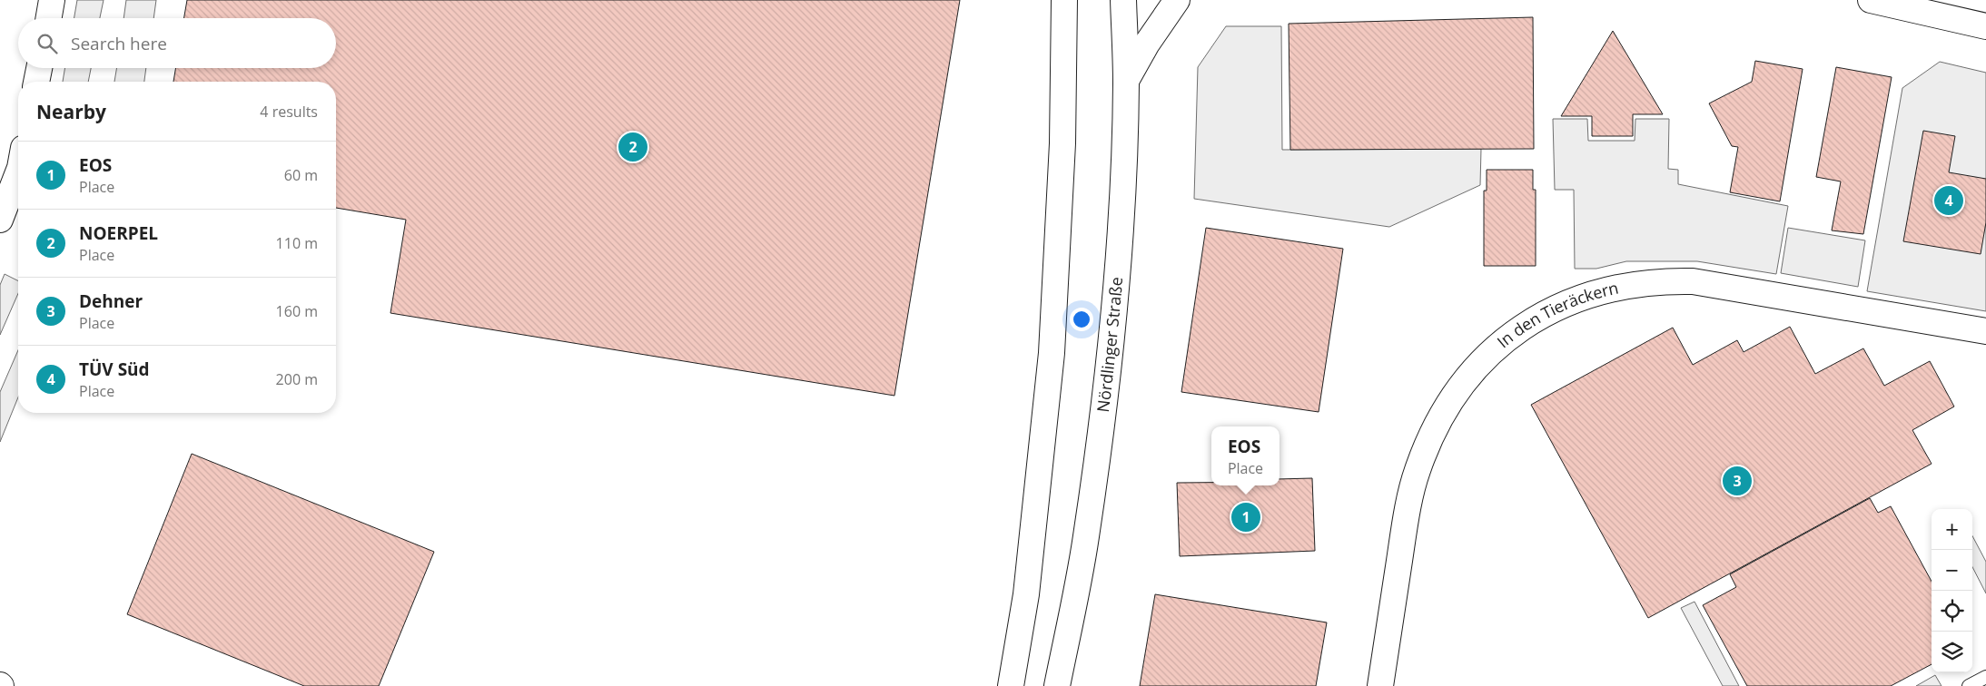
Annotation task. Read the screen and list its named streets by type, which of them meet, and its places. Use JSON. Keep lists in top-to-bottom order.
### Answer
{
  "streets": {
    "main road": ["In den Tieräckern", "Nördlinger Straße"]
  },
  "page": {
    "search": "Search here",
    "heading": ["Nearby", "4 results"],
    "pins": [
      "2",
      "4",
      "3",
      "1"
    ],
    "list": [
      {
        "mark": "1",
        "name": "EOS",
        "note": "Place",
        "value": "60 m"
      },
      {
        "mark": "2",
        "name": "NOERPEL",
        "note": "Place",
        "value": "110 m"
      },
      {
        "mark": "3",
        "name": "Dehner",
        "note": "Place",
        "value": "160 m"
      },
      {
        "mark": "4",
        "name": "TÜV Süd",
        "note": "Place",
        "value": "200 m"
      }
    ],
    "popup": ["EOS", "Place"],
    "map_buttons": ["+", "−"]
  }
}
